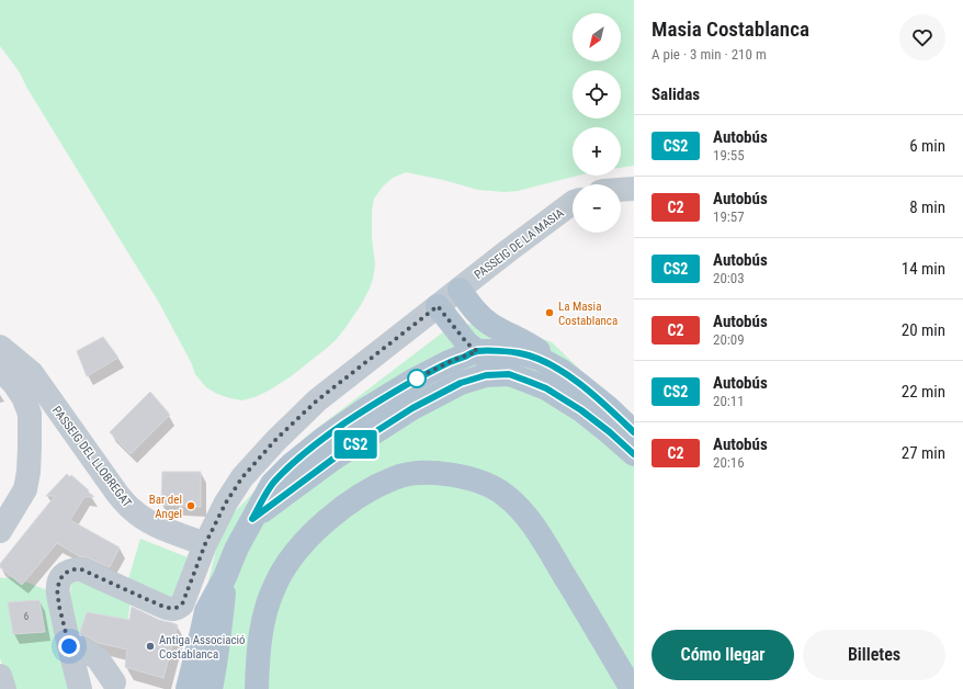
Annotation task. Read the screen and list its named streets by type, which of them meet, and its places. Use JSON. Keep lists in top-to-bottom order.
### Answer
{
  "streets": {
    "street": ["PASSEIG DE LA MASIA", "PASSEIG DEL LLOBREGAT"]
  },
  "places": ["La Masia Costablanca", "Bar del Angel", "Antiga Associació Costablanca"],
  "lines": ["bus line CS2"],
  "house_numbers": ["6"],
  "north": "bottom left",
  "page": {
    "on_map": "CS2",
    "heading": [
      ["Masia Costablanca", "A pie · 3 min · 210 m"],
      "Salidas"
    ],
    "map_buttons": ["+", "−"],
    "list": [
      {
        "mark": "CS2",
        "name": "Autobús",
        "note": "19:55",
        "value": "6 min"
      },
      {
        "mark": "C2",
        "name": "Autobús",
        "note": "19:57",
        "value": "8 min"
      },
      {
        "mark": "CS2",
        "name": "Autobús",
        "note": "20:03",
        "value": "14 min"
      },
      {
        "mark": "C2",
        "name": "Autobús",
        "note": "20:09",
        "value": "20 min"
      },
      {
        "mark": "CS2",
        "name": "Autobús",
        "note": "20:11",
        "value": "22 min"
      },
      {
        "mark": "C2",
        "name": "Autobús",
        "note": "20:16",
        "value": "27 min"
      }
    ],
    "buttons": ["Cómo llegar", "Billetes"]
  }
}
